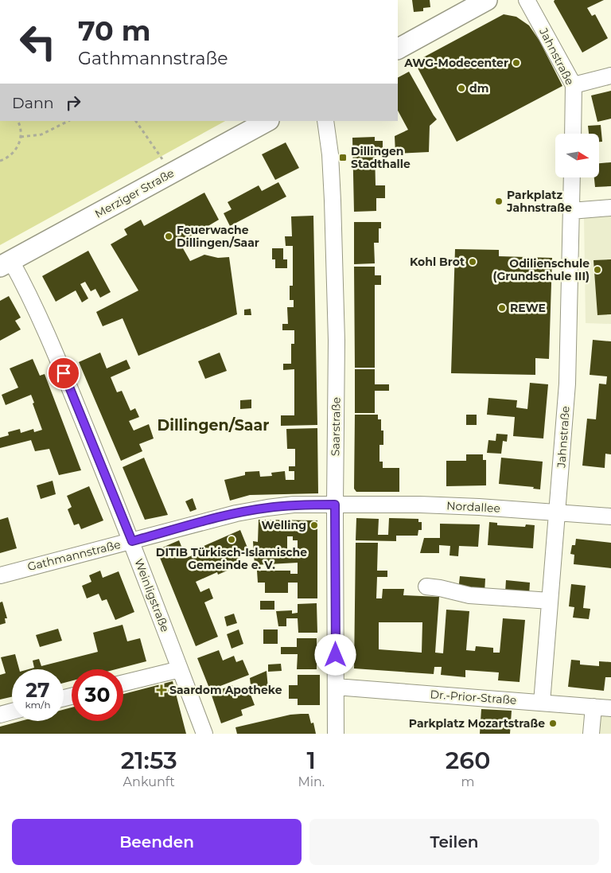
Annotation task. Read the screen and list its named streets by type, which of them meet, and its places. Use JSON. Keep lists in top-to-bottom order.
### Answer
{
  "streets": {
    "main road": ["Merziger Straße"],
    "street": [
      "Jahnstraße",
      "Saarstraße",
      "Nordallee",
      "Gathmannstraße",
      "Weinligstraße",
      "Dr.-Prior-Straße"
    ]
  },
  "crossings": [
    ["Jahnstraße", "Nordallee"],
    ["Jahnstraße", "Dr.-Prior-Straße"],
    ["Merziger Straße", "Weinligstraße"],
    ["Saarstraße", "Nordallee"],
    ["Saarstraße", "Gathmannstraße"],
    ["Saarstraße", "Dr.-Prior-Straße"],
    ["Nordallee", "Gathmannstraße"],
    ["Gathmannstraße", "Weinligstraße"]
  ],
  "districts": ["Dillingen/Saar"],
  "places": {
    "other": [
      "AWG-Modecenter",
      "dm",
      "Parkplatz Jahnstraße",
      "Feuerwache Dillingen/Saar",
      "Kohl Brot",
      "Odilienschule (Grundschule III)",
      "REWE",
      "Welling",
      "DITIB Türkisch-Islamische Gemeinde e. V.",
      "Parkplatz Mozartstraße"
    ],
    "transit": ["Dillingen Stadthalle"],
    "health": ["Saardom Apotheke"]
  },
  "north": "right",
  "page": {
    "turn": ["70 m", "Gathmannstraße"],
    "then": "Dann",
    "speed": "27 km/h",
    "limit": "30",
    "eta": [
      "21:53",
      "Ankunft",
      "1",
      "Min.",
      "260",
      "m"
    ],
    "buttons": ["Beenden", "Teilen"]
  }
}
